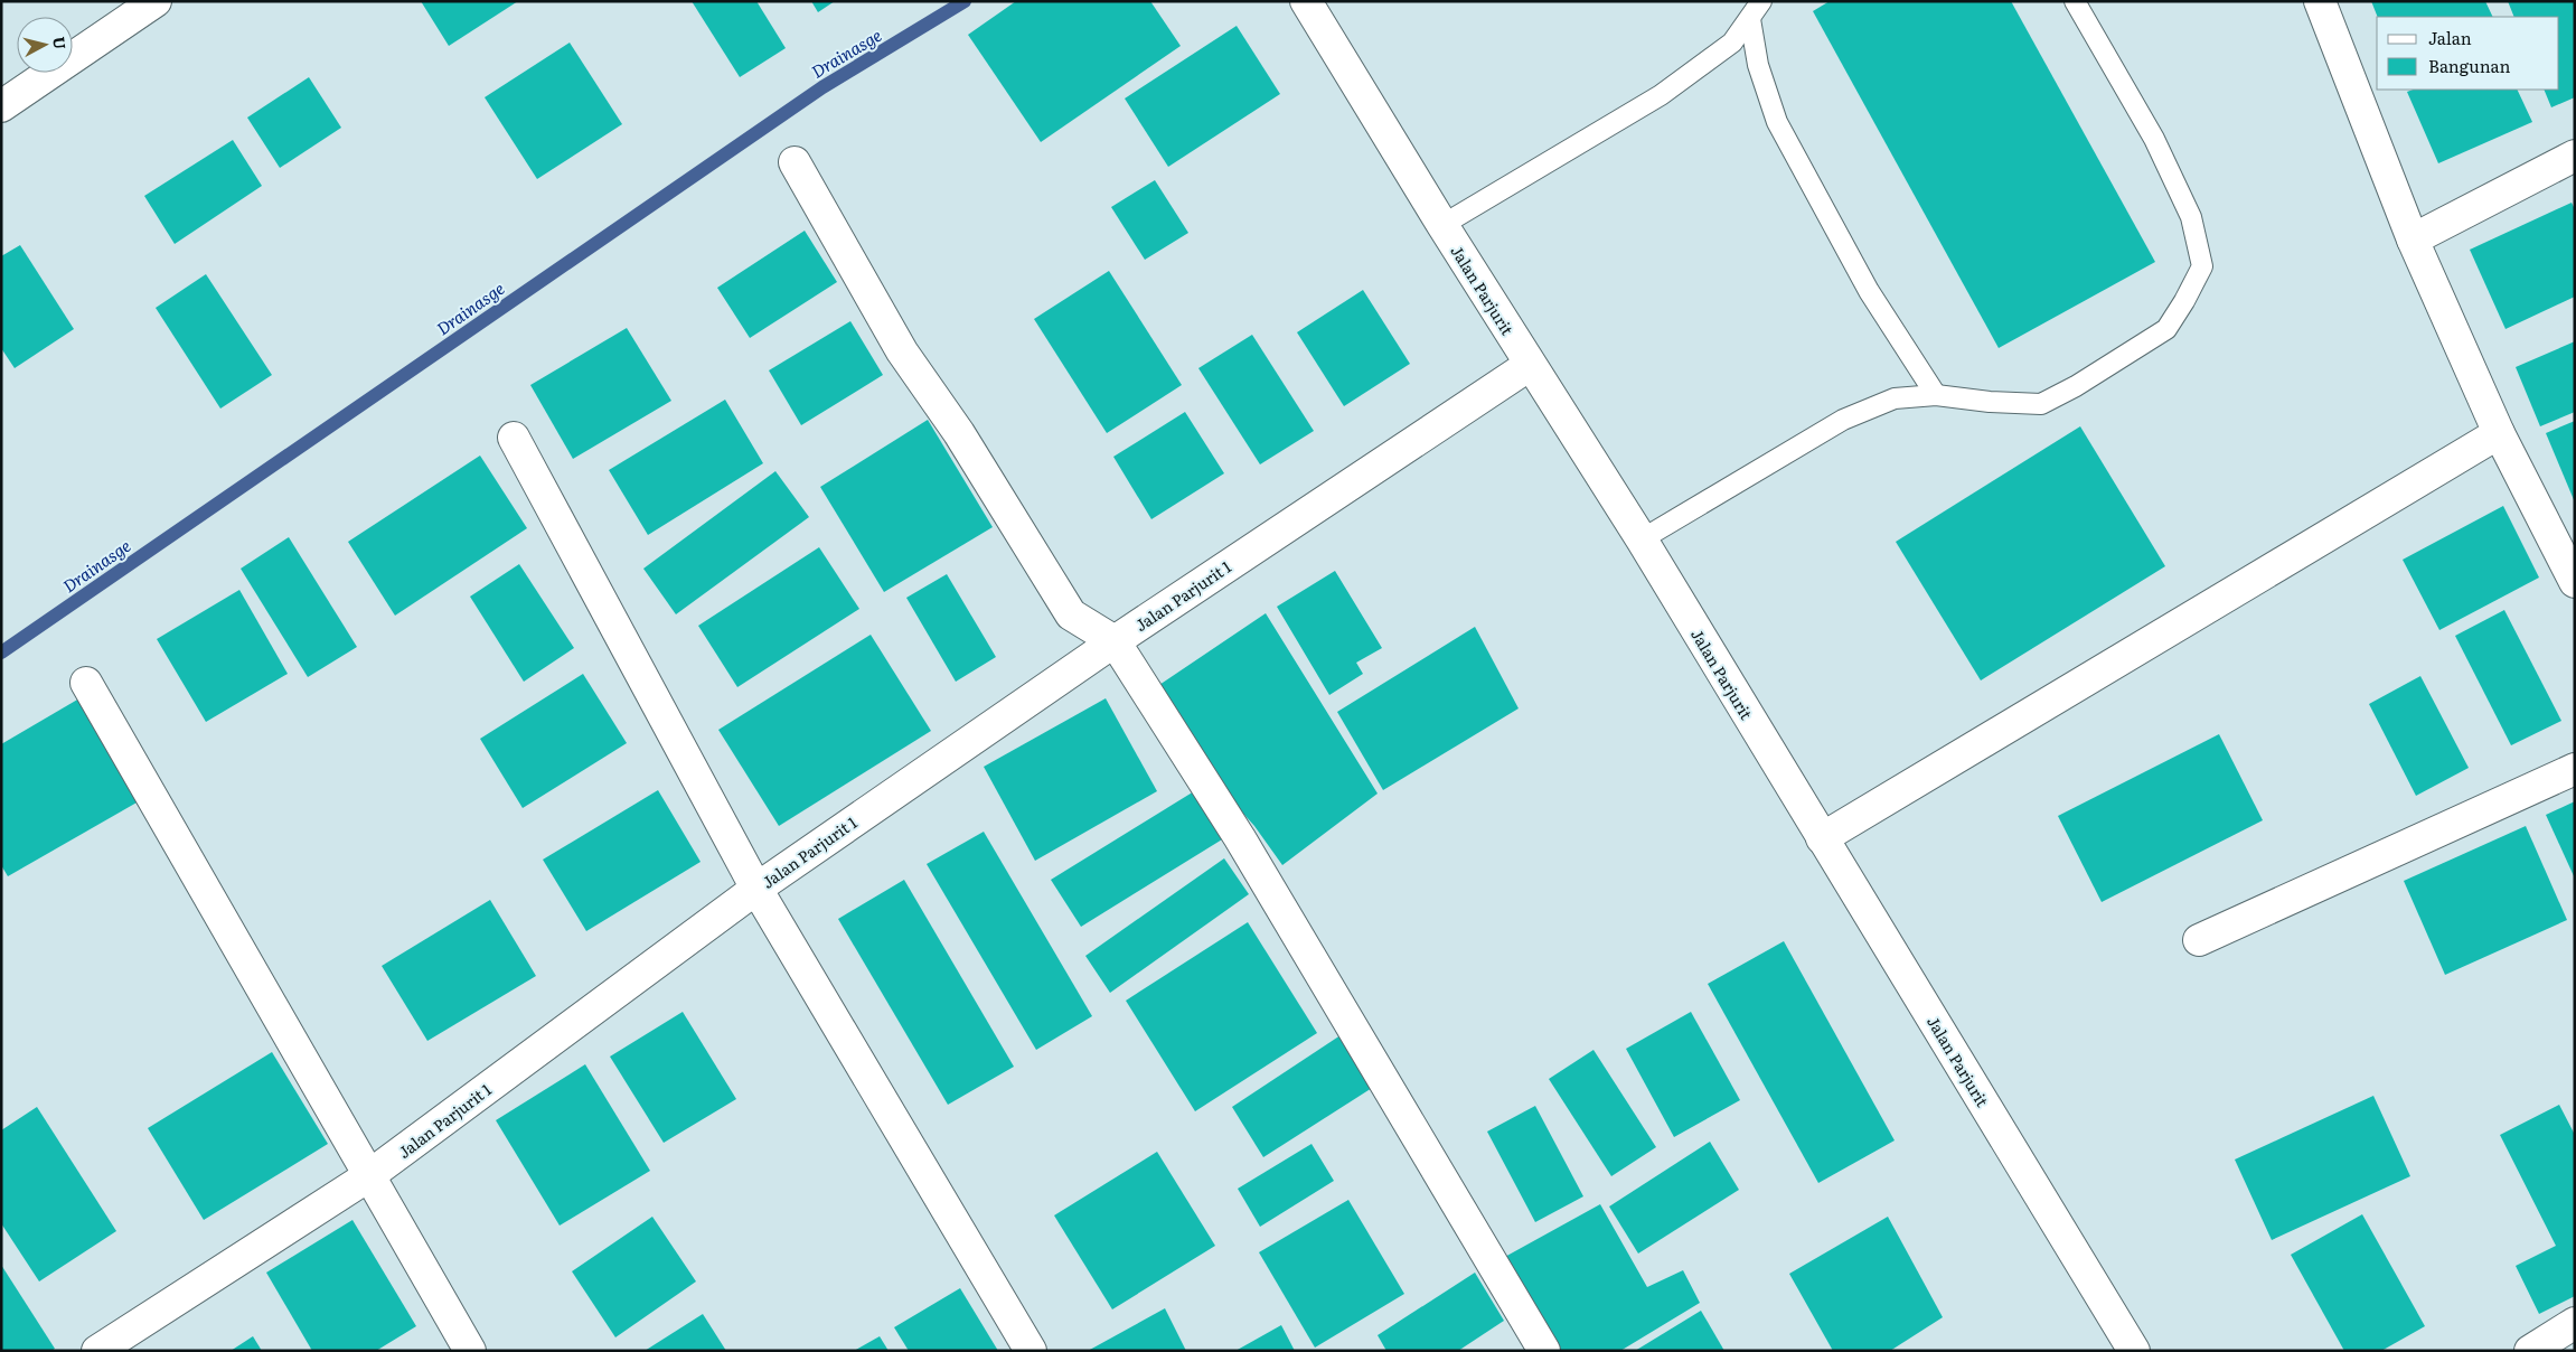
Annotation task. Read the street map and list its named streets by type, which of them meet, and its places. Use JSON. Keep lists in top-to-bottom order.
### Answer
{
  "streets": {
    "street": ["Jalan Parjurit", "Jalan Parjurit 1"]
  },
  "crossings": [
    ["Jalan Parjurit", "Jalan Parjurit 1"]
  ],
  "water": ["Drainasge"],
  "legend": ["Jalan", "Bangunan"],
  "north": "right"
}
